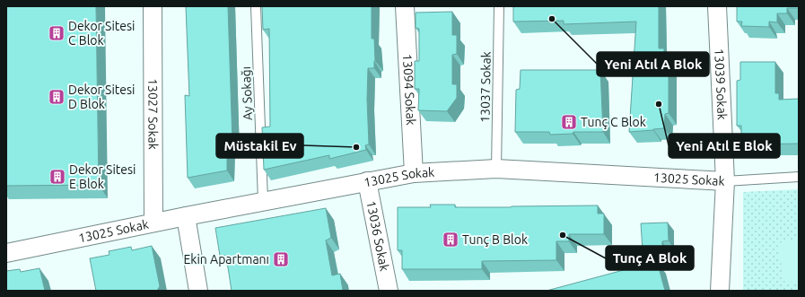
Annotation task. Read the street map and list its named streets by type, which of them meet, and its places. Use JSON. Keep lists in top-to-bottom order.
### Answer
{
  "streets": {
    "street": [
      "13039 Sokak",
      "13094 Sokak",
      "13027 Sokak",
      "13025 Sokak",
      "13036 Sokak"
    ],
    "lane": ["13037 Sokak", "Ay Sokağı"]
  },
  "crossings": [
    ["13039 Sokak", "13025 Sokak"],
    ["13037 Sokak", "13025 Sokak"],
    ["13094 Sokak", "13025 Sokak"],
    ["Ay Sokağı", "13025 Sokak"],
    ["13027 Sokak", "13025 Sokak"],
    ["13025 Sokak", "13036 Sokak"]
  ],
  "places": {
    "other": [
      "Yeni Atıl A Blok",
      "Yeni Atıl E Blok",
      "Müstakil Ev",
      "Tunç A Blok"
    ],
    "building": [
      "Dekor Sitesi C Blok",
      "Dekor Sitesi D Blok",
      "Tunç C Blok",
      "Dekor Sitesi E Blok",
      "Tunç B Blok",
      "Ekin Apartmanı"
    ]
  }
}
